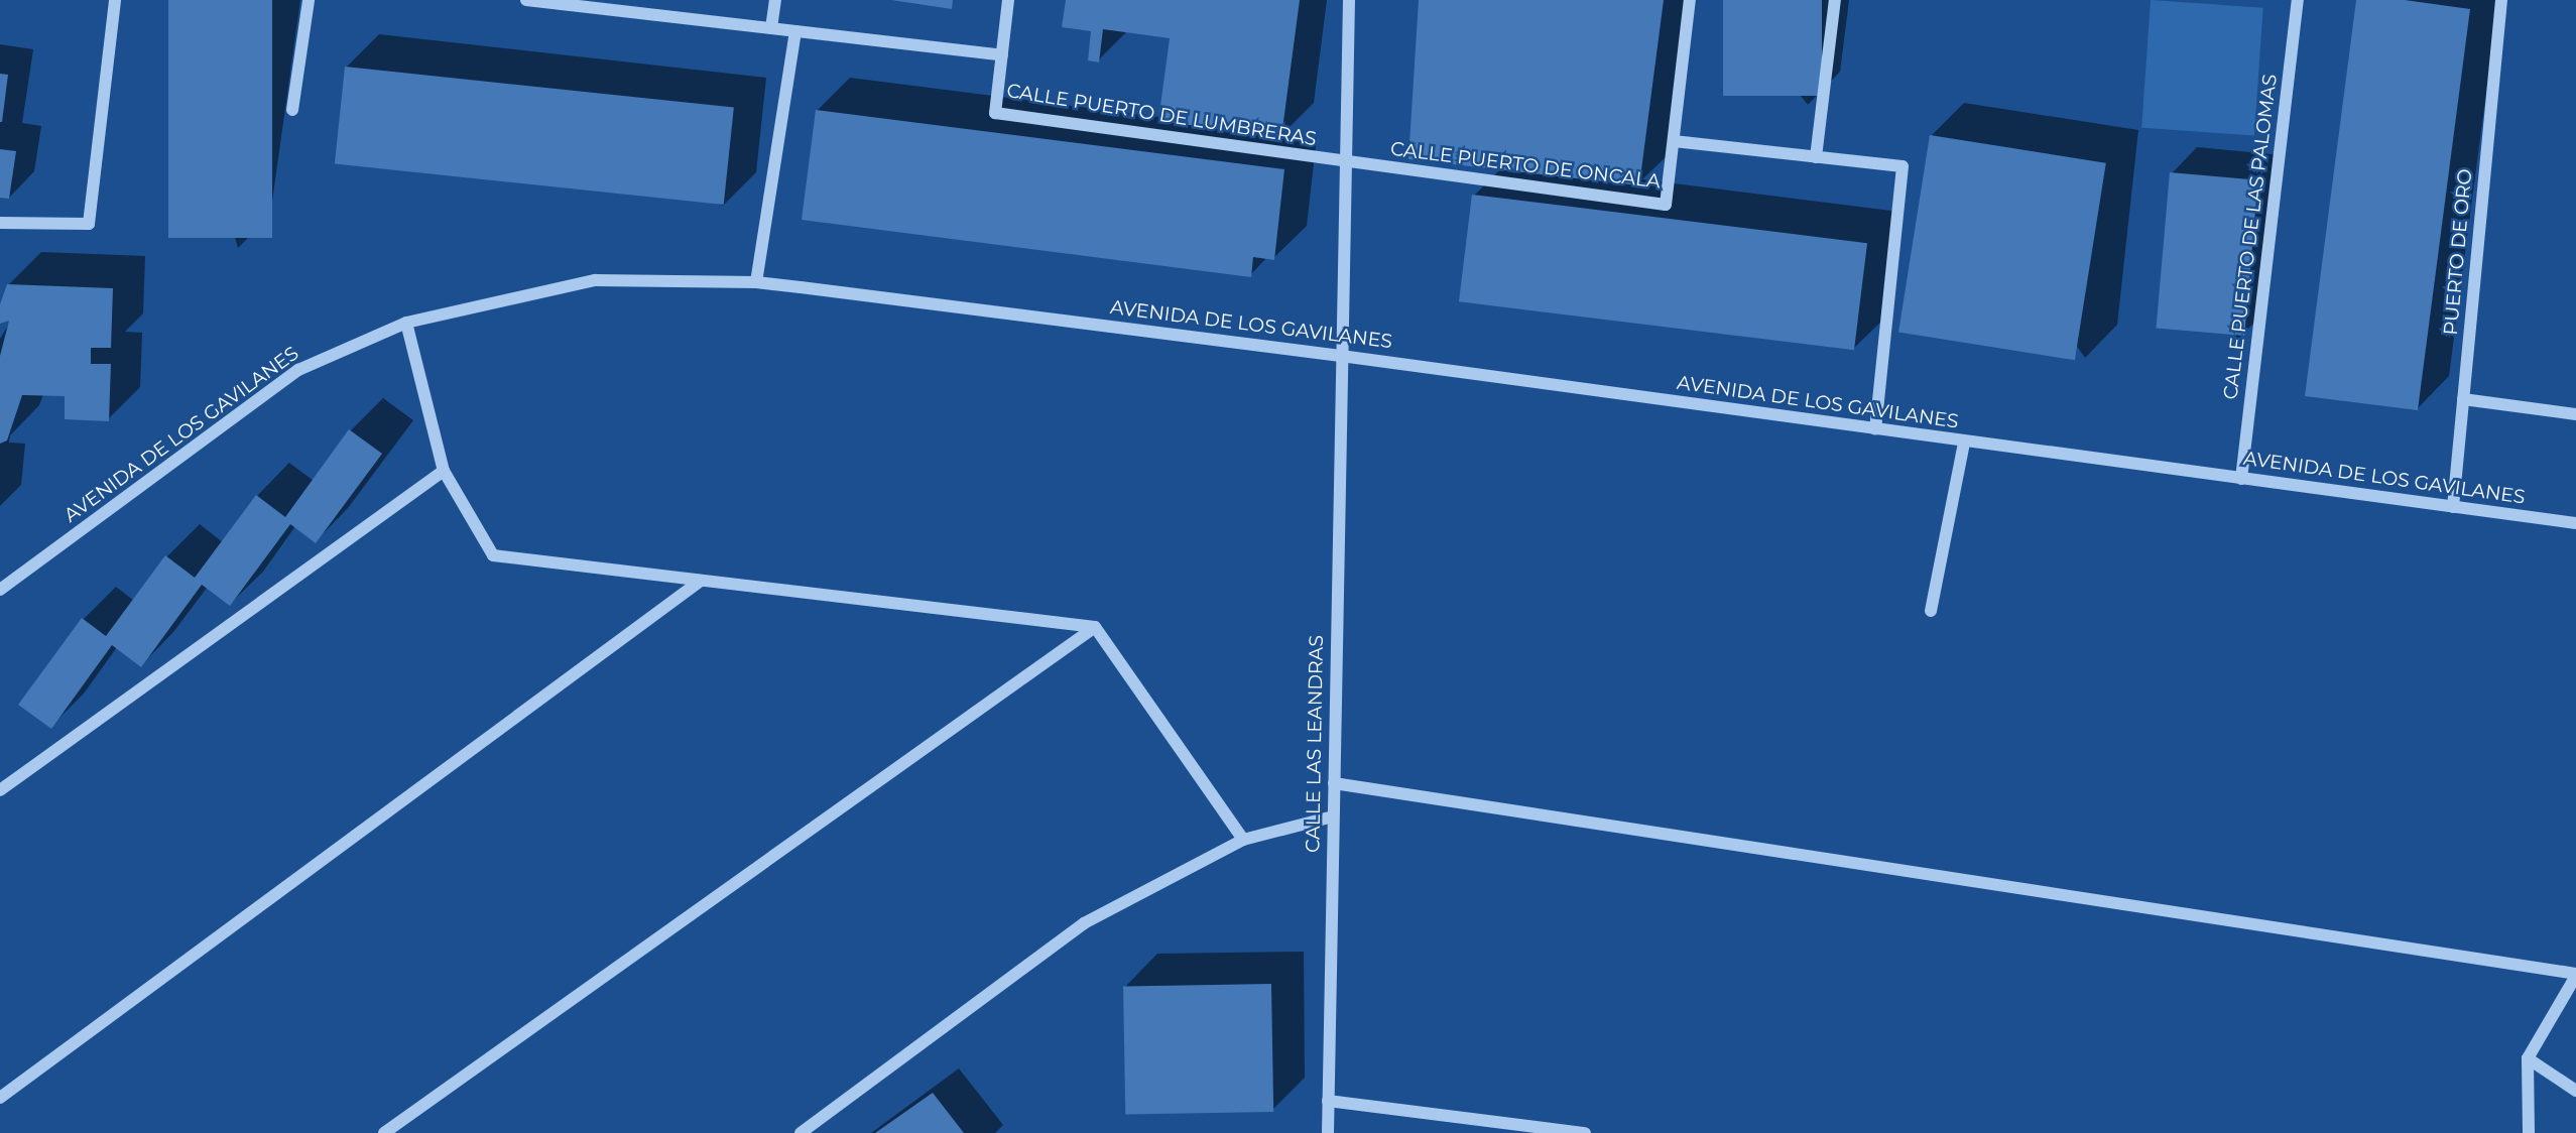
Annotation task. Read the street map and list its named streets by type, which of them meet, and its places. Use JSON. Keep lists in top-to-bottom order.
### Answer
{
  "streets": {
    "street": [
      "CALLE PUERTO DE LUMBRERAS",
      "CALLE PUERTO DE ONCALA",
      "CALLE PUERTO DE LAS PALOMAS",
      "PUERTO DE ORO",
      "AVENIDA DE LOS GAVILANES",
      "CALLE LAS LEANDRAS"
    ]
  },
  "crossings": [
    ["CALLE PUERTO DE LUMBRERAS", "CALLE PUERTO DE ONCALA"],
    ["CALLE PUERTO DE LUMBRERAS", "CALLE LAS LEANDRAS"],
    ["CALLE PUERTO DE ONCALA", "CALLE LAS LEANDRAS"],
    ["CALLE PUERTO DE LAS PALOMAS", "AVENIDA DE LOS GAVILANES"],
    ["PUERTO DE ORO", "AVENIDA DE LOS GAVILANES"],
    ["AVENIDA DE LOS GAVILANES", "CALLE LAS LEANDRAS"]
  ]
}
